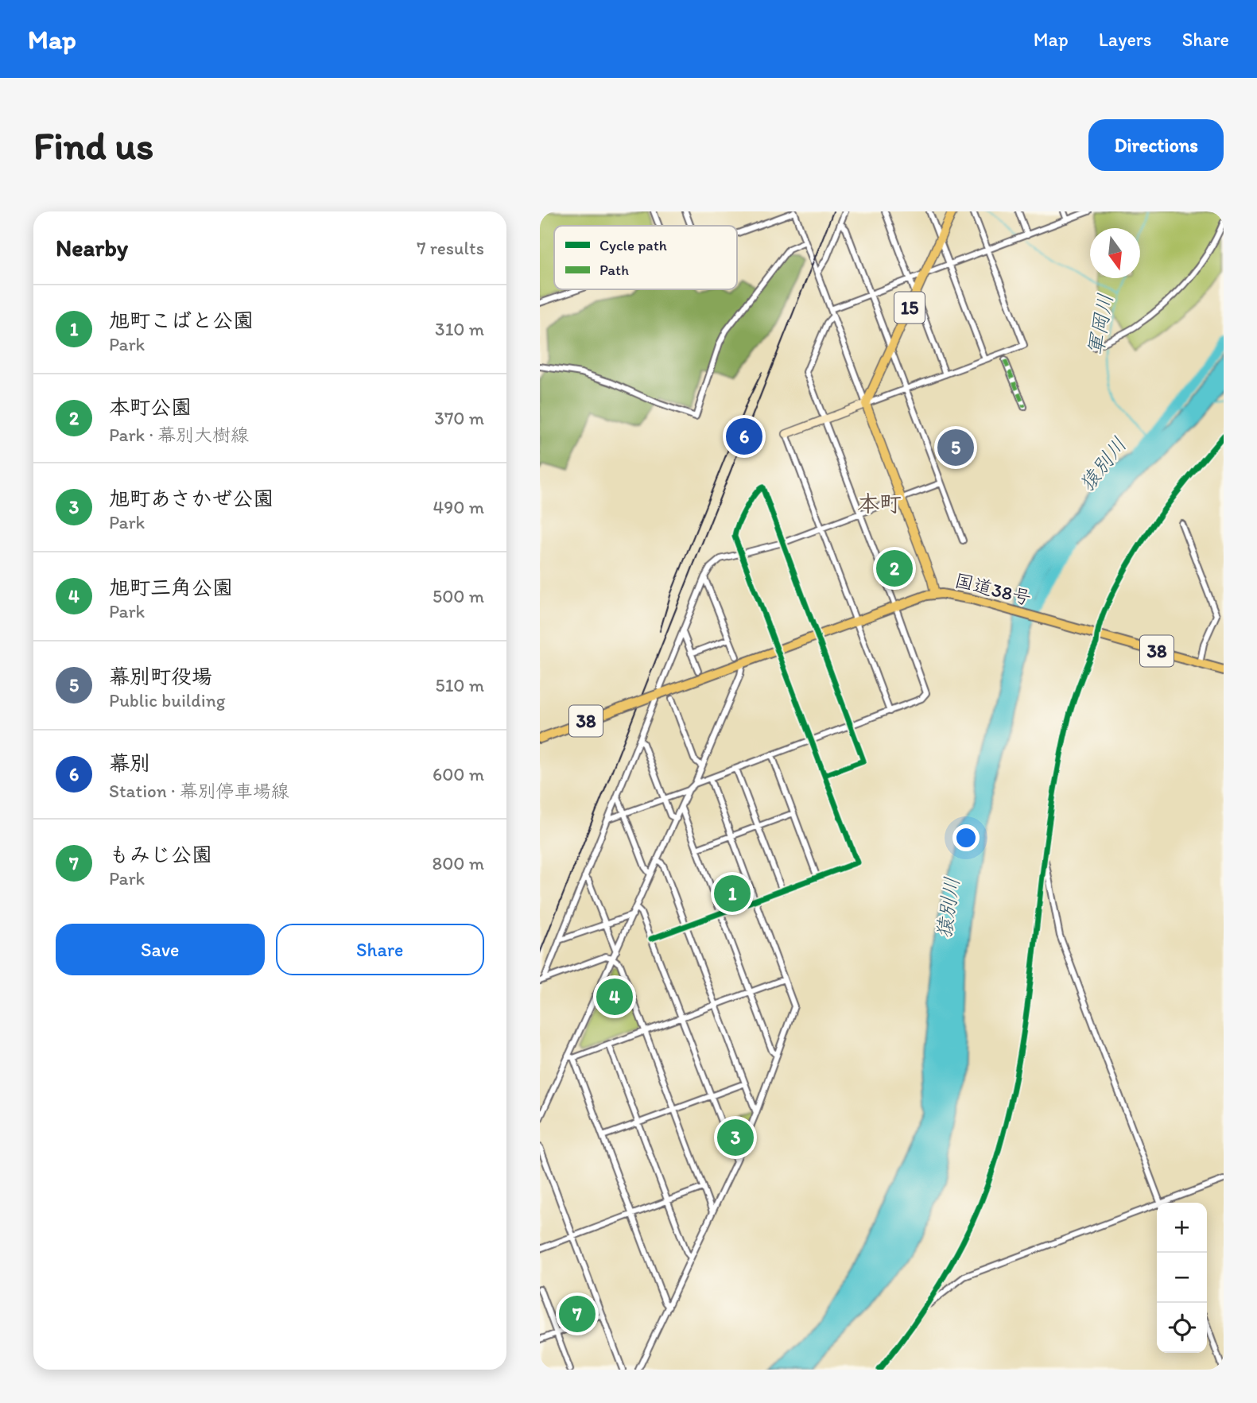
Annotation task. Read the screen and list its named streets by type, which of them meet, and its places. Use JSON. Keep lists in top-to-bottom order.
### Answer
{
  "streets": {
    "highway": ["国道38号", "38"],
    "main road": ["15"]
  },
  "districts": ["本町"],
  "water": ["軍岡川", "猿別川"],
  "legend": ["Cycle path", "Path"],
  "north": "bottom",
  "page": {
    "header": "Map",
    "nav": ["Map", "Layers", "Share"],
    "buttons": [
      "Directions",
      ["Save", "Share"]
    ],
    "title": "Find us",
    "heading": ["Nearby", "7 results"],
    "list": [
      {
        "mark": "1",
        "name": "旭町こばと公園",
        "note": "Park",
        "value": "310 m"
      },
      {
        "mark": "2",
        "name": "本町公園",
        "note": "Park · 幕別大樹線",
        "value": "370 m"
      },
      {
        "mark": "3",
        "name": "旭町あさかぜ公園",
        "note": "Park",
        "value": "490 m"
      },
      {
        "mark": "4",
        "name": "旭町三角公園",
        "note": "Park",
        "value": "500 m"
      },
      {
        "mark": "5",
        "name": "幕別町役場",
        "note": "Public building",
        "value": "510 m"
      },
      {
        "mark": "6",
        "name": "幕別",
        "note": "Station · 幕別停車場線",
        "value": "600 m"
      },
      {
        "mark": "7",
        "name": "もみじ公園",
        "note": "Park",
        "value": "800 m"
      }
    ],
    "pins": [
      "6",
      "5",
      "2",
      "1",
      "4",
      "3",
      "7"
    ],
    "map_buttons": ["+", "−"]
  }
}
